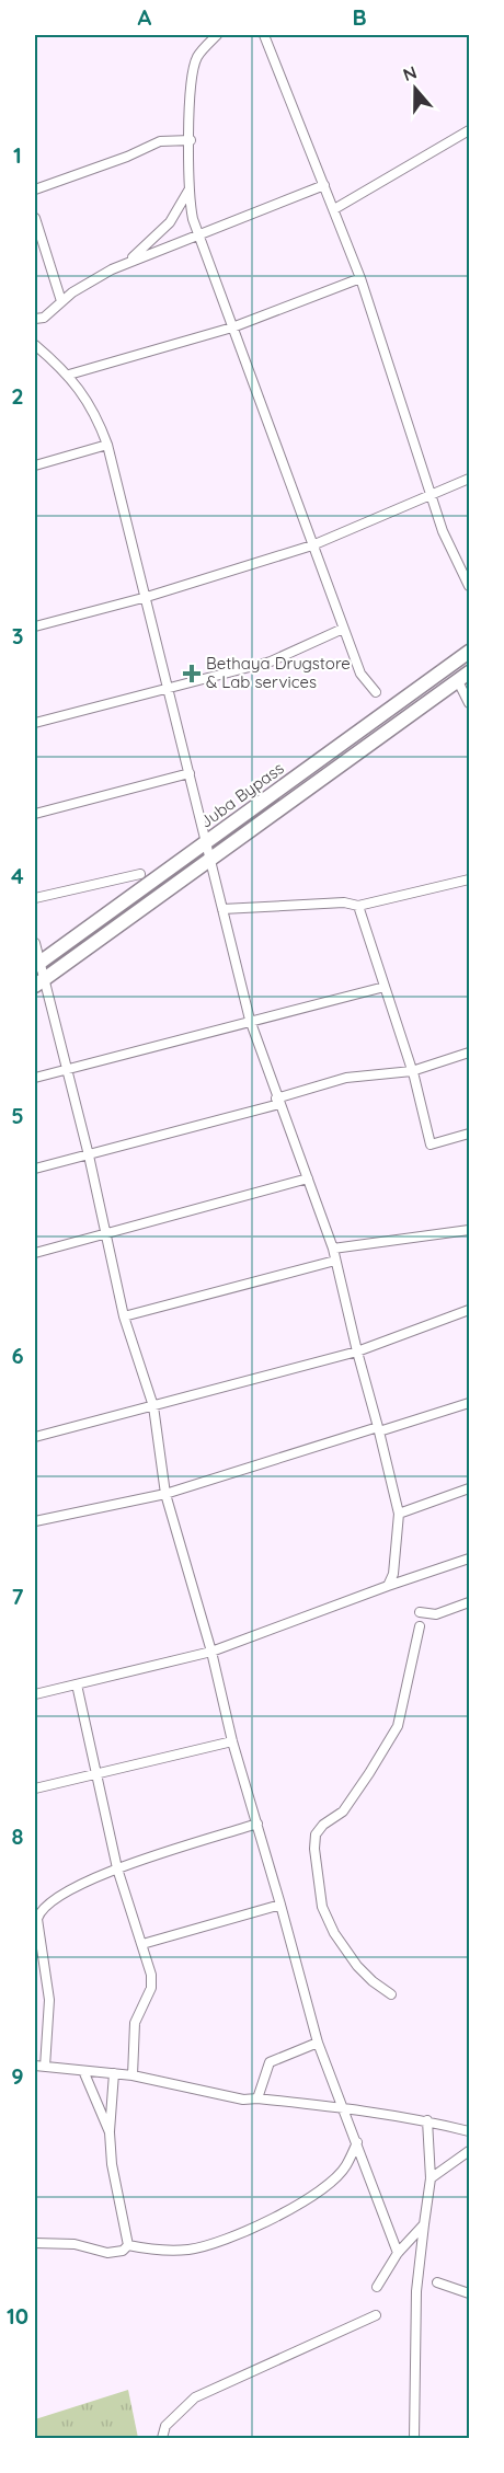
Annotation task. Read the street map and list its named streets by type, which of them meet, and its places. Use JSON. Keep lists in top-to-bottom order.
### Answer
{
  "streets": {
    "main road": ["Juba Bypass"]
  },
  "places": {
    "health": ["Bethaya Drugstore & Lab services"]
  },
  "north": "top",
  "grid": {
    "columns": ["A", "B"],
    "rows": [
      "1",
      "2",
      "3",
      "4",
      "5",
      "6",
      "7",
      "8",
      "9",
      "10"
    ]
  }
}
